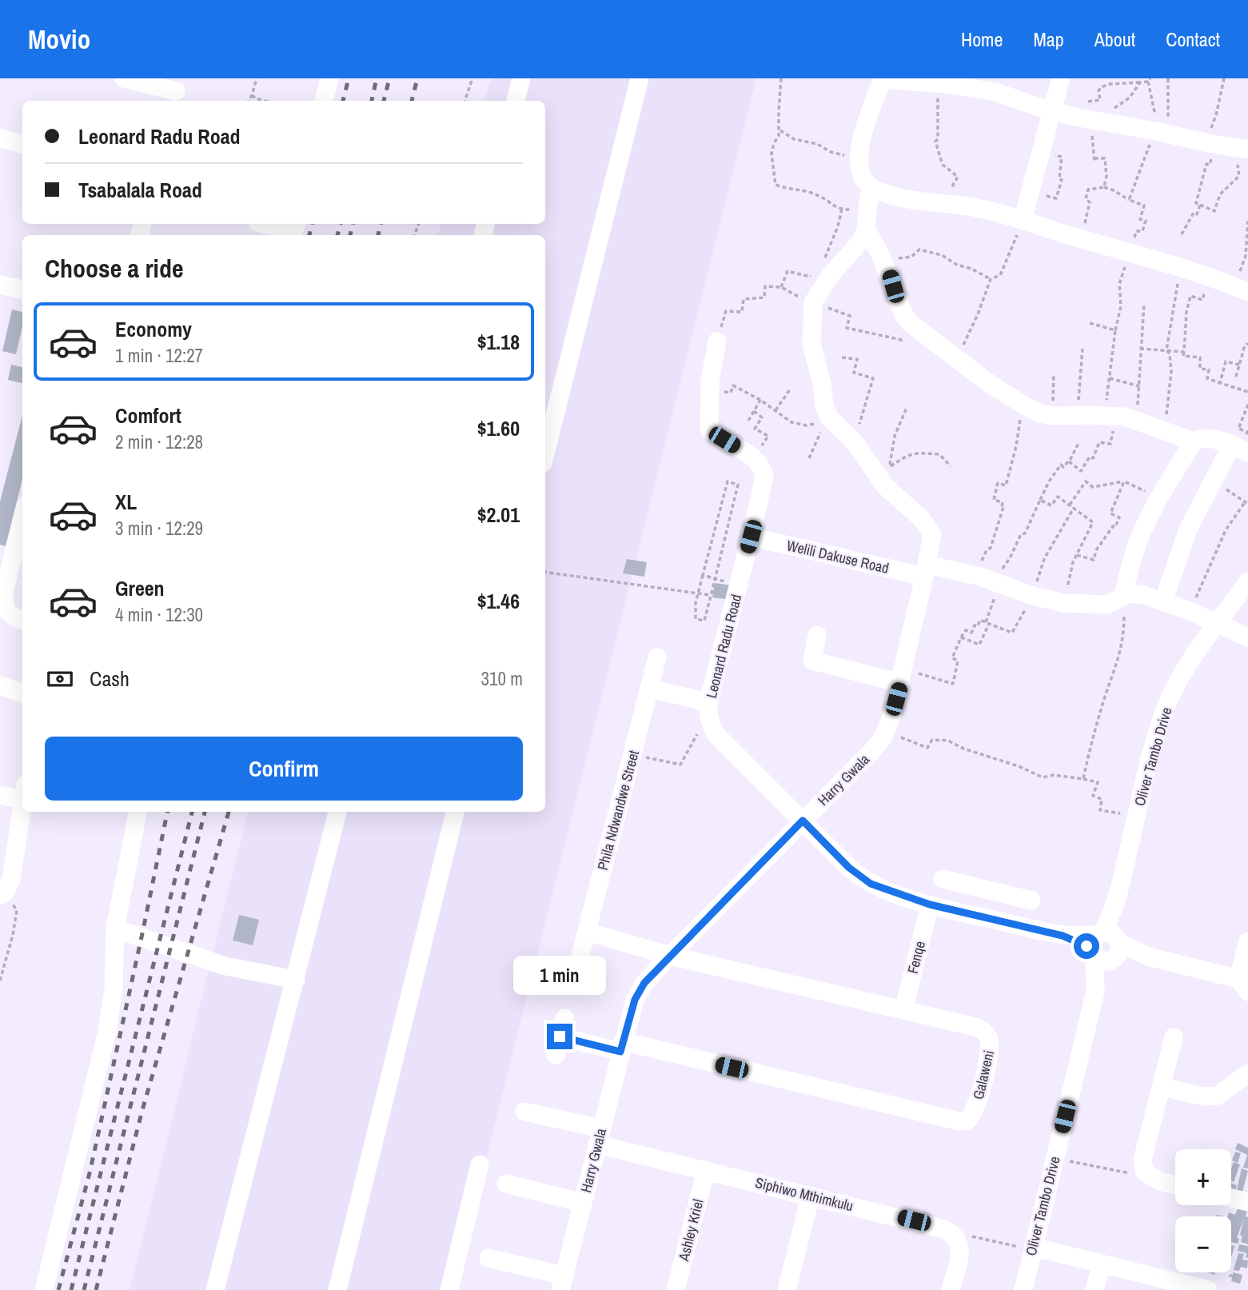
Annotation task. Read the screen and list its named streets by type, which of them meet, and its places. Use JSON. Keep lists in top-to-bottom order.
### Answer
{
  "streets": {
    "street": [
      "Welili Dakuse Road",
      "Leonard Radu Road",
      "Oliver Tambo Drive",
      "Harry Gwala",
      "Phila Ndwandwe Street",
      "Fenqe",
      "Galaweni",
      "Siphiwo Mthimkulu",
      "Ashley Kriel"
    ]
  },
  "crossings": [
    ["Welili Dakuse Road", "Leonard Radu Road"],
    ["Welili Dakuse Road", "Harry Gwala"],
    ["Leonard Radu Road", "Oliver Tambo Drive"],
    ["Leonard Radu Road", "Harry Gwala"],
    ["Leonard Radu Road", "Fenqe"],
    ["Harry Gwala", "Galaweni"],
    ["Harry Gwala", "Siphiwo Mthimkulu"],
    ["Fenqe", "Galaweni"],
    ["Siphiwo Mthimkulu", "Ashley Kriel"]
  ],
  "page": {
    "header": "Movio",
    "nav": [
      "Home",
      "Map",
      "About",
      "Contact"
    ],
    "banner": ["Leonard Radu Road", "Tsabalala Road"],
    "heading": "Choose a ride",
    "list": [
      {
        "name": "Economy",
        "note": "1 min · 12:27",
        "value": "$1.18"
      },
      {
        "name": "Comfort",
        "note": "2 min · 12:28",
        "value": "$1.60"
      },
      {
        "name": "XL",
        "note": "3 min · 12:29",
        "value": "$2.01"
      },
      {
        "name": "Green",
        "note": "4 min · 12:30",
        "value": "$1.46"
      }
    ],
    "pay": ["Cash", "310 m"],
    "buttons": "Confirm",
    "bubble": "1 min",
    "map_buttons": ["+", "−"]
  }
}
